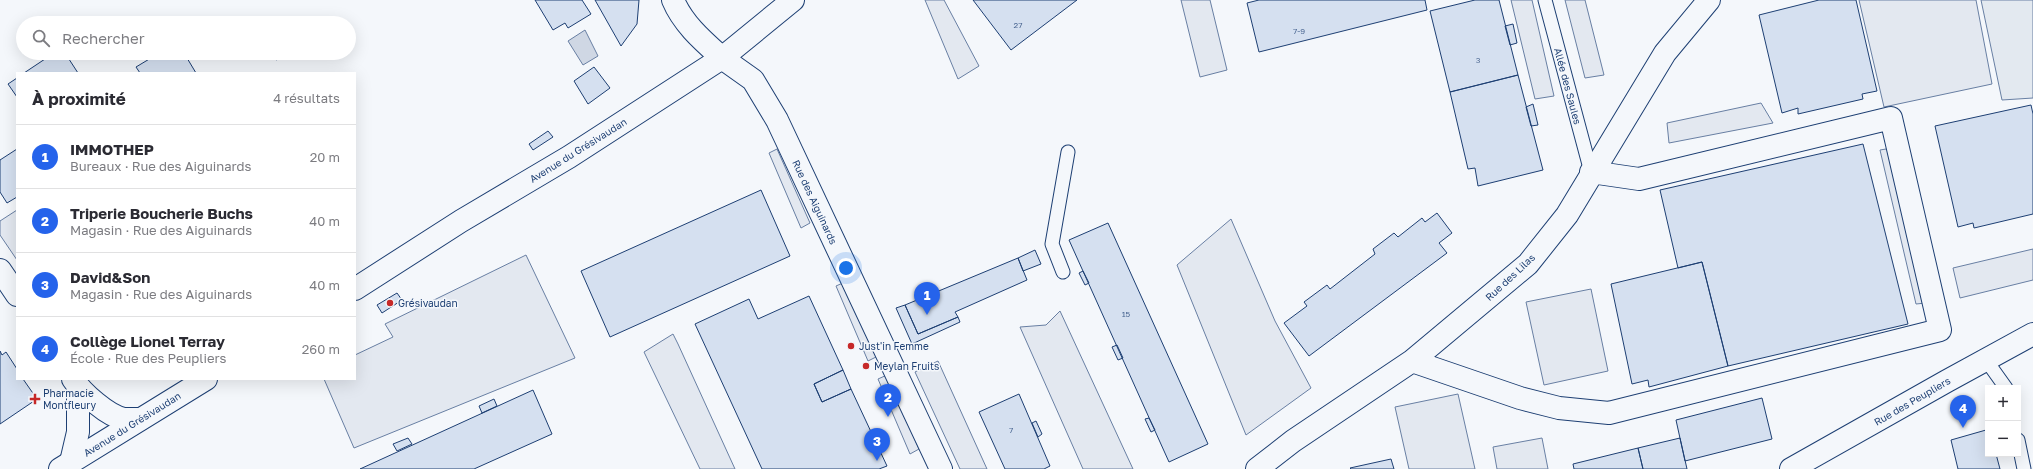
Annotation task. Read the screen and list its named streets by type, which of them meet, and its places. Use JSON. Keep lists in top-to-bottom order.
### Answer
{
  "streets": {
    "street": [
      "Avenue du Grésivaudan",
      "Rue des Aiguinards",
      "Rue des Lilas",
      "Rue des Peupliers"
    ],
    "lane": ["Allée des Saules"]
  },
  "crossings": [
    ["Allée des Saules", "Rue des Lilas"],
    ["Avenue du Grésivaudan", "Rue des Aiguinards"]
  ],
  "places": {
    "other": ["Grésivaudan", "Just'in Femme", "Meylan Fruits"],
    "health": ["Pharmacie Montfleury"]
  },
  "house_numbers": [
    "27",
    "7-9",
    "3",
    "15",
    "7"
  ],
  "page": {
    "search": "Rechercher",
    "heading": ["À proximité", "4 résultats"],
    "list": [
      {
        "mark": "1",
        "name": "IMMOTHEP",
        "note": "Bureaux · Rue des Aiguinards",
        "value": "20 m"
      },
      {
        "mark": "2",
        "name": "Triperie Boucherie Buchs",
        "note": "Magasin · Rue des Aiguinards",
        "value": "40 m"
      },
      {
        "mark": "3",
        "name": "David&Son",
        "note": "Magasin · Rue des Aiguinards",
        "value": "40 m"
      },
      {
        "mark": "4",
        "name": "Collège Lionel Terray",
        "note": "École · Rue des Peupliers",
        "value": "260 m"
      }
    ],
    "pins": [
      "1",
      "2",
      "4",
      "3"
    ],
    "map_buttons": ["+", "−"]
  }
}
